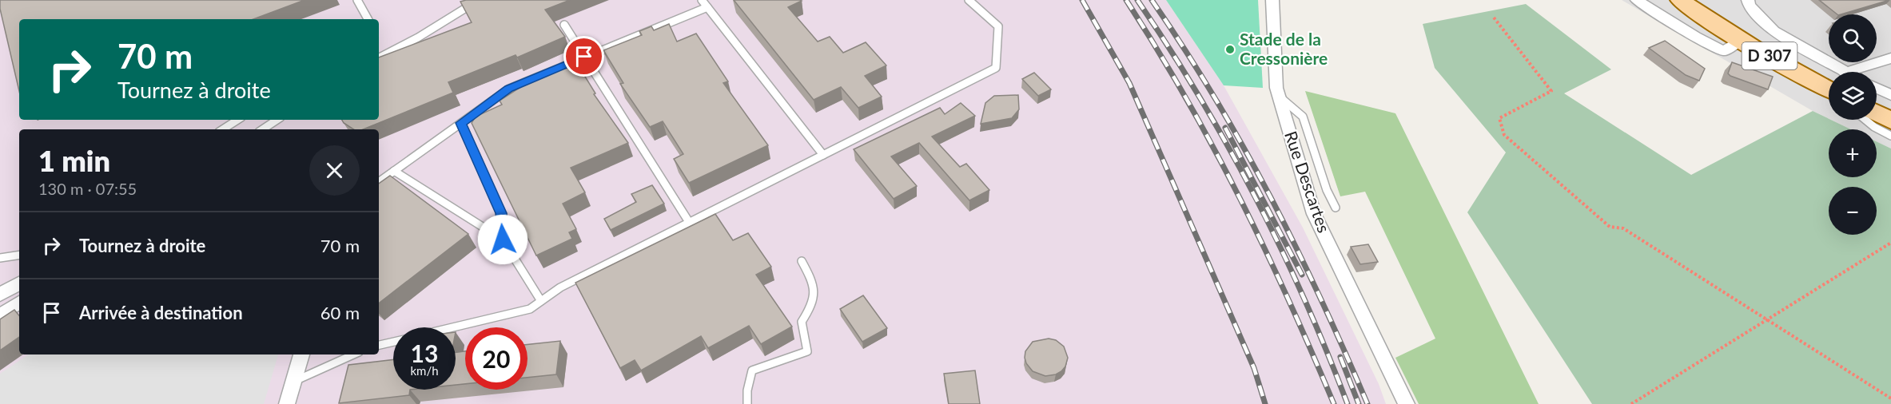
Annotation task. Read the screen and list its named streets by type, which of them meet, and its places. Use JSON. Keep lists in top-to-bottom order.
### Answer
{
  "streets": {
    "main road": ["D 307"],
    "street": ["Rue Descartes"]
  },
  "places": ["Stade de la Cressonière"],
  "page": {
    "map_buttons": ["+", "−"],
    "turn": ["70 m", "Tournez à droite"],
    "heading": ["1 min", "130 m · 07:55"],
    "list": [
      {
        "name": "Tournez à droite",
        "value": "70 m"
      },
      {
        "name": "Arrivée à destination",
        "value": "60 m"
      }
    ],
    "speed": "13 km/h",
    "limit": "20"
  }
}
